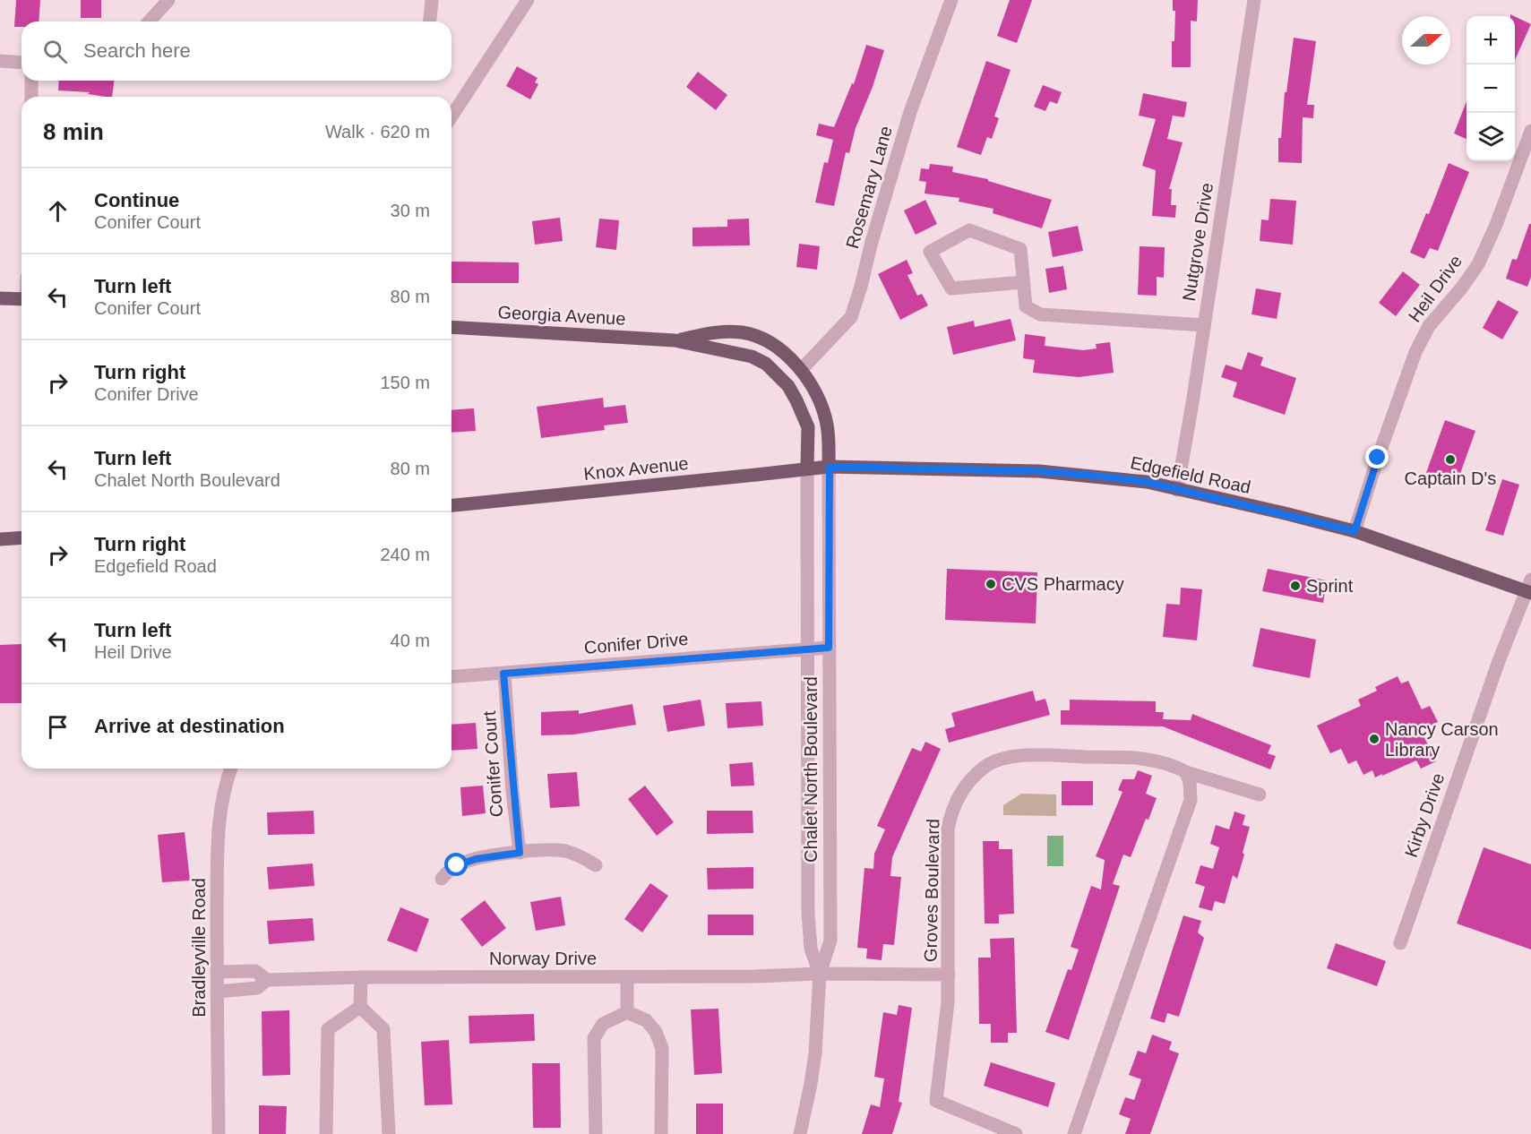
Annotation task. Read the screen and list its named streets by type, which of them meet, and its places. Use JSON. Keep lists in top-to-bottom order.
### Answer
{
  "streets": {
    "main road": ["Georgia Avenue", "Knox Avenue", "Edgefield Road"],
    "street": [
      "Rosemary Lane",
      "Nutgrove Drive",
      "Heil Drive",
      "Conifer Drive",
      "Conifer Court",
      "Chalet North Boulevard",
      "Kirby Drive",
      "Groves Boulevard",
      "Bradleyville Road",
      "Norway Drive"
    ]
  },
  "crossings": [
    ["Rosemary Lane", "Georgia Avenue"],
    ["Nutgrove Drive", "Edgefield Road"],
    ["Heil Drive", "Edgefield Road"],
    ["Georgia Avenue", "Knox Avenue"],
    ["Georgia Avenue", "Edgefield Road"],
    ["Georgia Avenue", "Chalet North Boulevard"],
    ["Knox Avenue", "Edgefield Road"],
    ["Knox Avenue", "Chalet North Boulevard"],
    ["Edgefield Road", "Chalet North Boulevard"],
    ["Edgefield Road", "Kirby Drive"],
    ["Conifer Drive", "Conifer Court"],
    ["Conifer Drive", "Chalet North Boulevard"],
    ["Chalet North Boulevard", "Groves Boulevard"],
    ["Chalet North Boulevard", "Norway Drive"],
    ["Groves Boulevard", "Norway Drive"],
    ["Bradleyville Road", "Norway Drive"]
  ],
  "places": [
    "Captain D's",
    "CVS Pharmacy",
    "Sprint",
    "Nancy Carson Library"
  ],
  "north": "right",
  "page": {
    "map_buttons": ["+", "−"],
    "search": "Search here",
    "heading": ["8 min", "Walk · 620 m"],
    "list": [
      ["Continue", "Conifer Court", "30 m"],
      ["Turn left", "Conifer Court", "80 m"],
      ["Turn right", "Conifer Drive", "150 m"],
      ["Turn left", "Chalet North Boulevard", "80 m"],
      ["Turn right", "Edgefield Road", "240 m"],
      ["Turn left", "Heil Drive", "40 m"],
      "Arrive at destination"
    ]
  }
}
